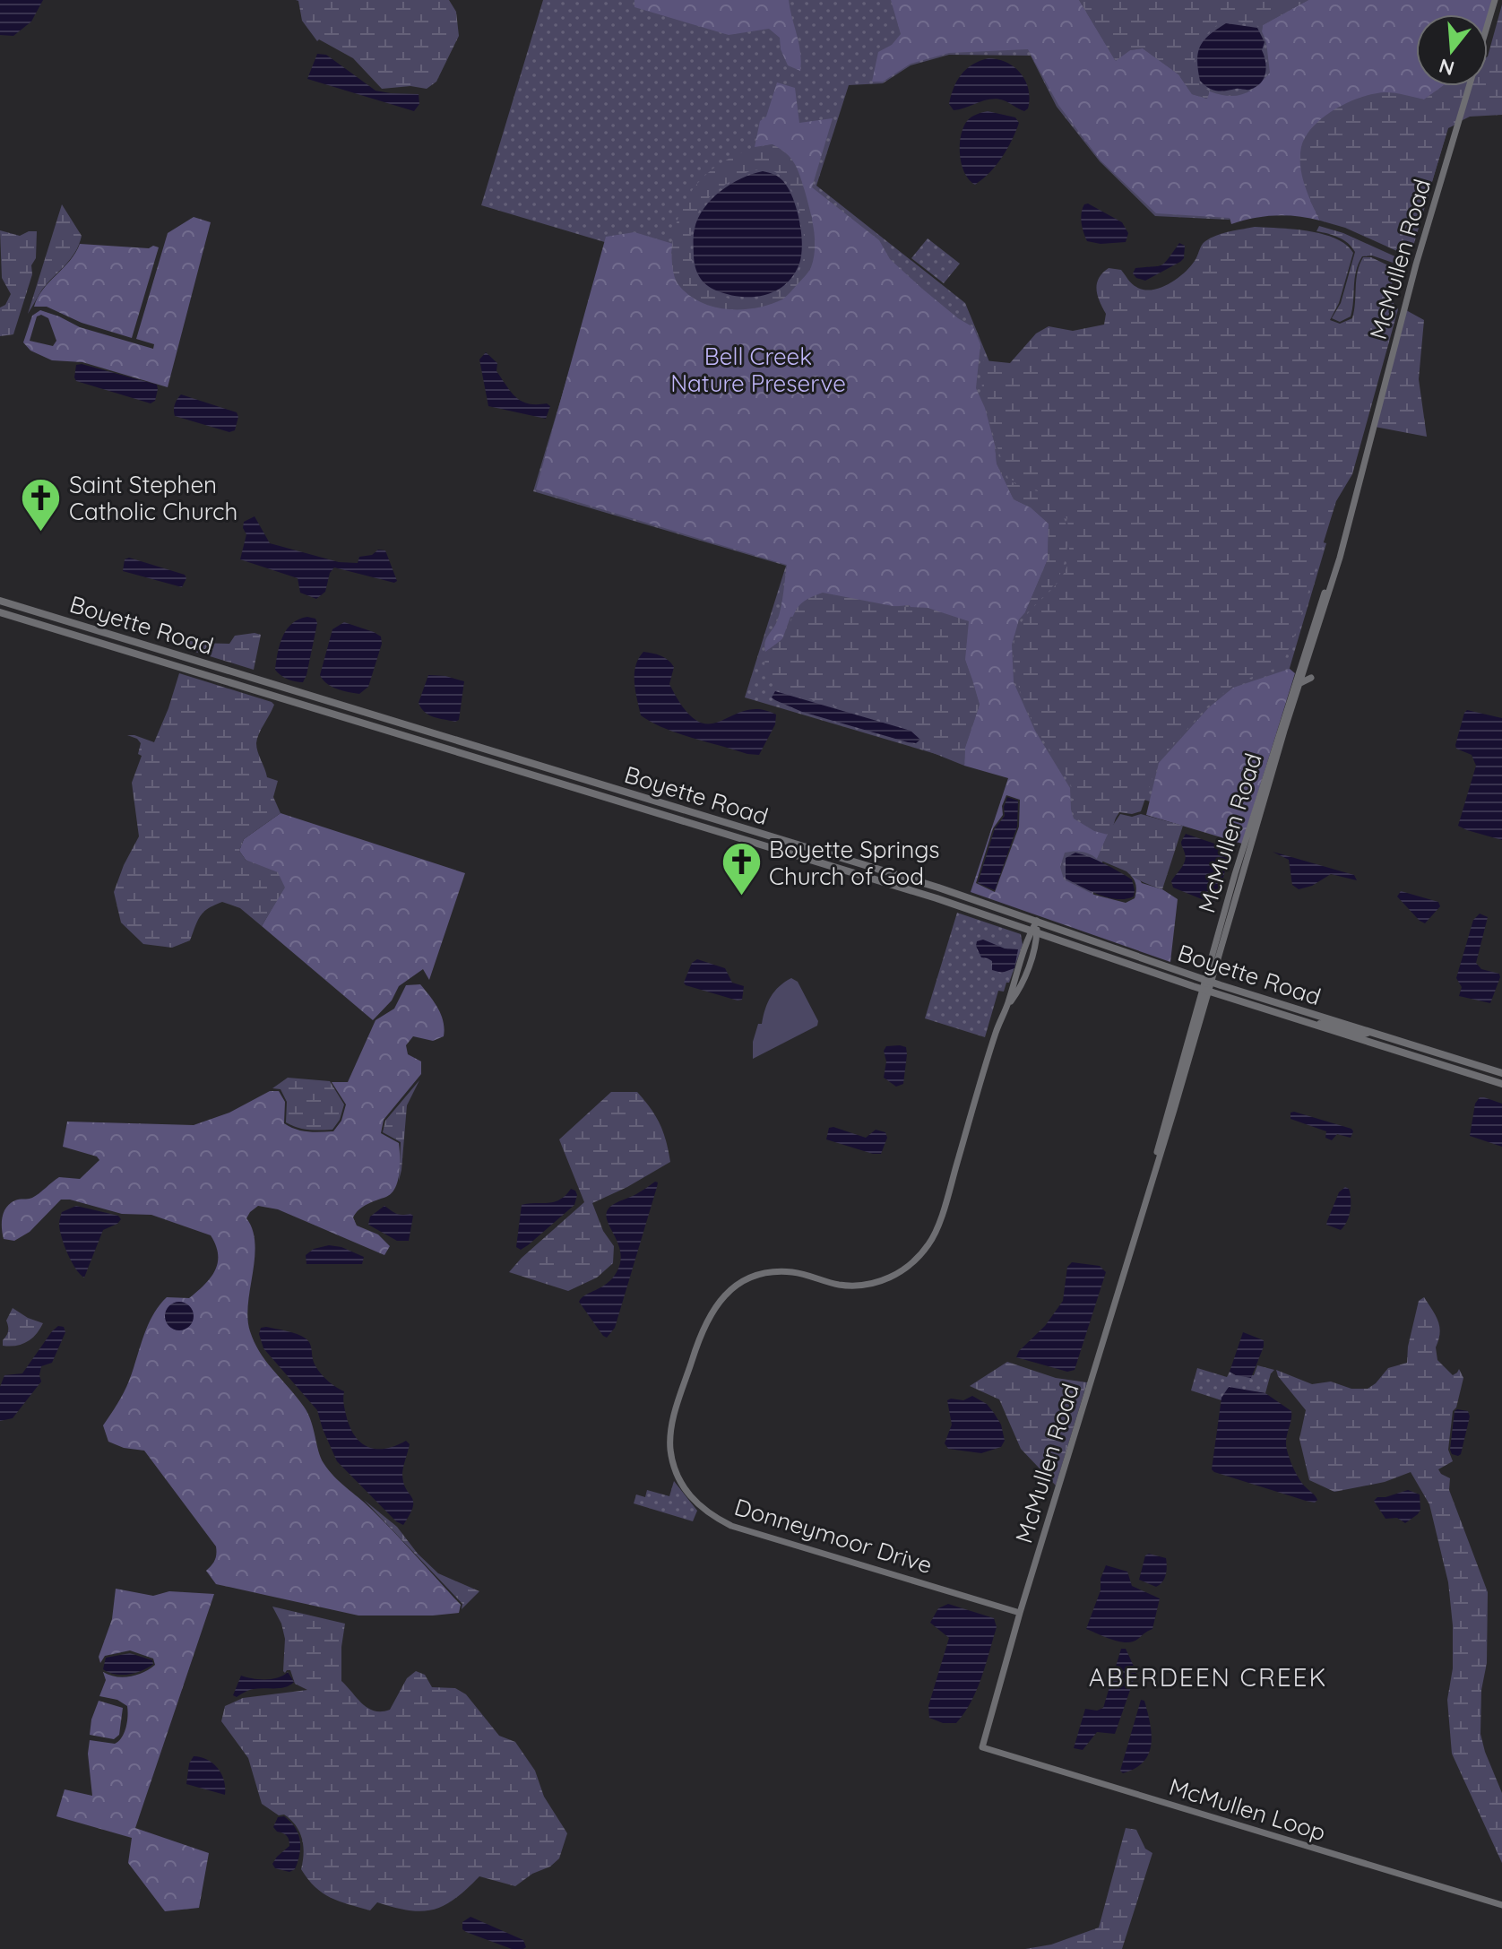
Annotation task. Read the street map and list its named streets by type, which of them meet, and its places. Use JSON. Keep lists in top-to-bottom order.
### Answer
{
  "streets": {
    "main road": ["Boyette Road"],
    "street": ["McMullen Road", "Donneymoor Drive", "McMullen Loop"]
  },
  "crossings": [
    ["McMullen Road", "Boyette Road"],
    ["McMullen Road", "Donneymoor Drive"],
    ["McMullen Road", "McMullen Loop"],
    ["Boyette Road", "Donneymoor Drive"]
  ],
  "districts": ["ABERDEEN CREEK"],
  "parks": ["Bell Creek Nature Preserve"],
  "places": {
    "church": ["Saint Stephen Catholic Church", "Boyette Springs Church of God"]
  },
  "north": "bottom"
}
